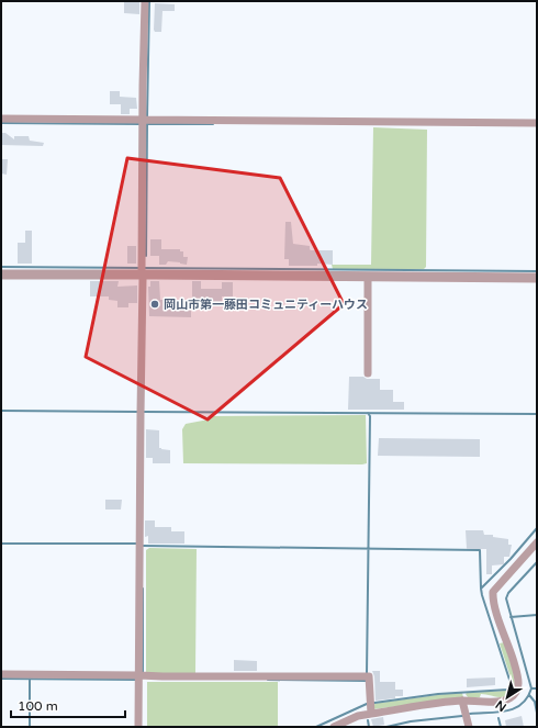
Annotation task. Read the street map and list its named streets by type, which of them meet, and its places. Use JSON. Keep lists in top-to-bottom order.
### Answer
{
  "places": ["岡山市第一藤田コミュニティーハウス"],
  "scale_bar": "100 m",
  "north": "bottom left"
}
